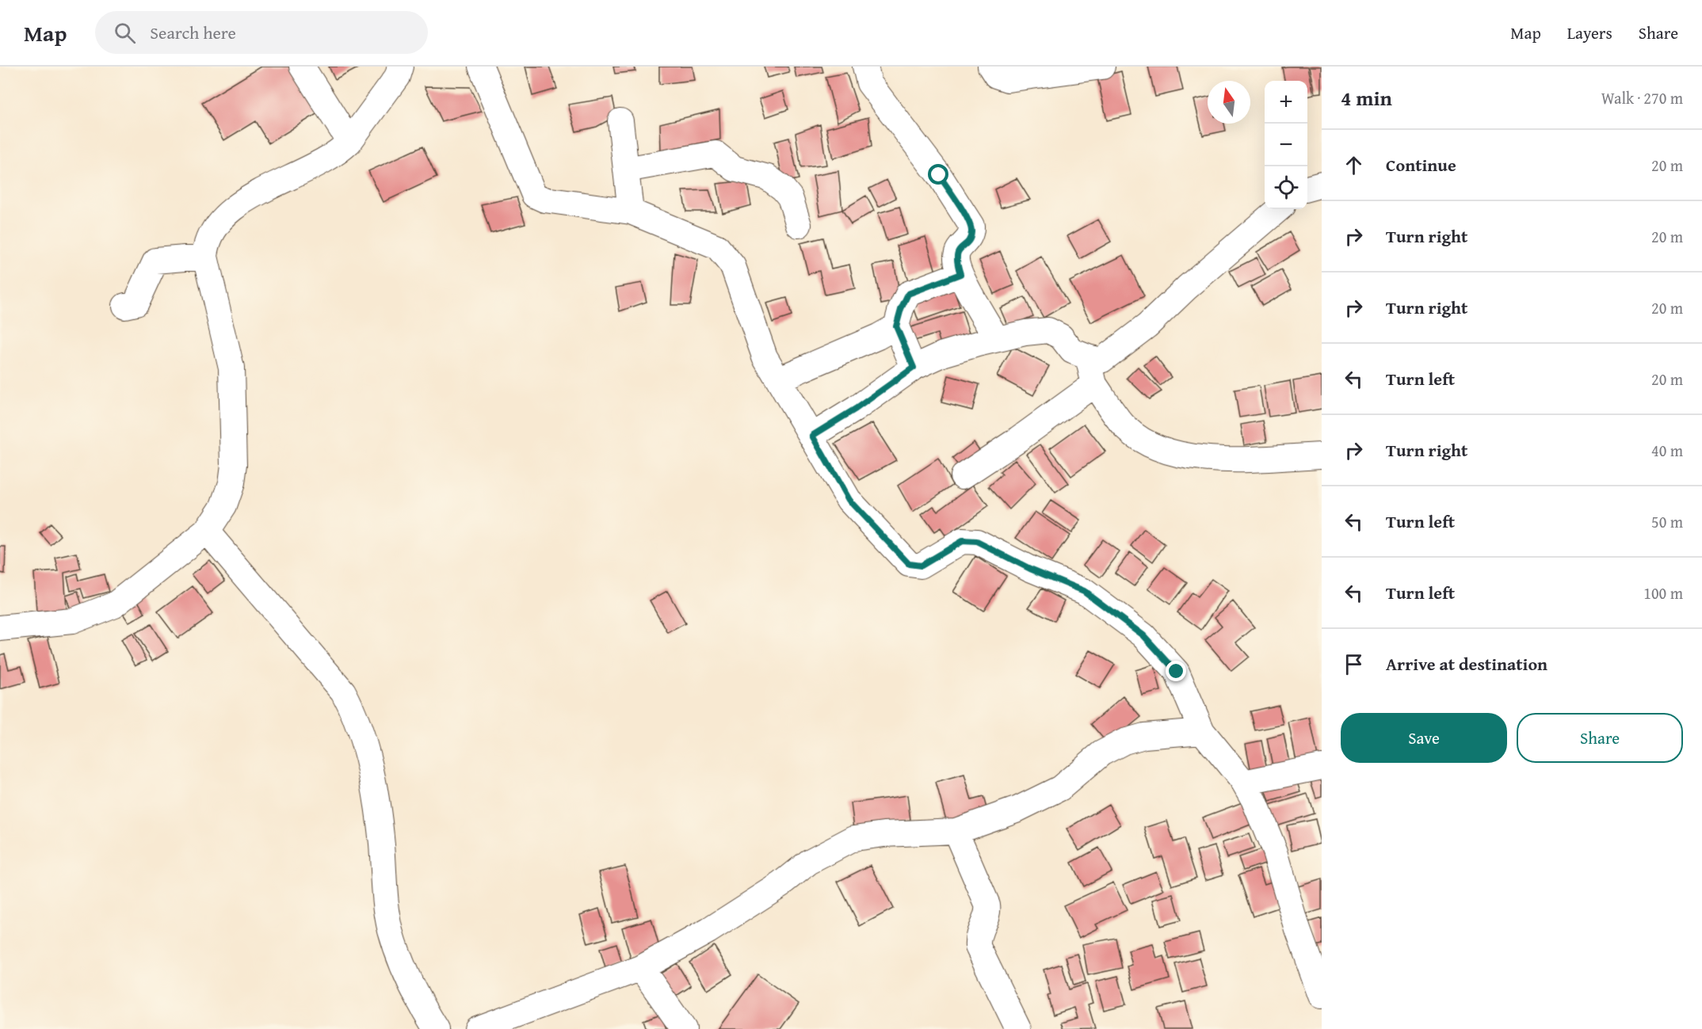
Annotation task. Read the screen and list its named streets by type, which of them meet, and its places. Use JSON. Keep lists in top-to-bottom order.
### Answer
{
  "north": "top",
  "page": {
    "header": "Map",
    "search": "Search here",
    "nav": ["Map", "Layers", "Share"],
    "heading": ["4 min", "Walk · 270 m"],
    "map_buttons": ["+", "−"],
    "list": [
      ["Continue", "20 m"],
      ["Turn right", "20 m"],
      ["Turn right", "20 m"],
      ["Turn left", "20 m"],
      ["Turn right", "40 m"],
      ["Turn left", "50 m"],
      ["Turn left", "100 m"],
      "Arrive at destination"
    ],
    "buttons": ["Save", "Share"]
  }
}
